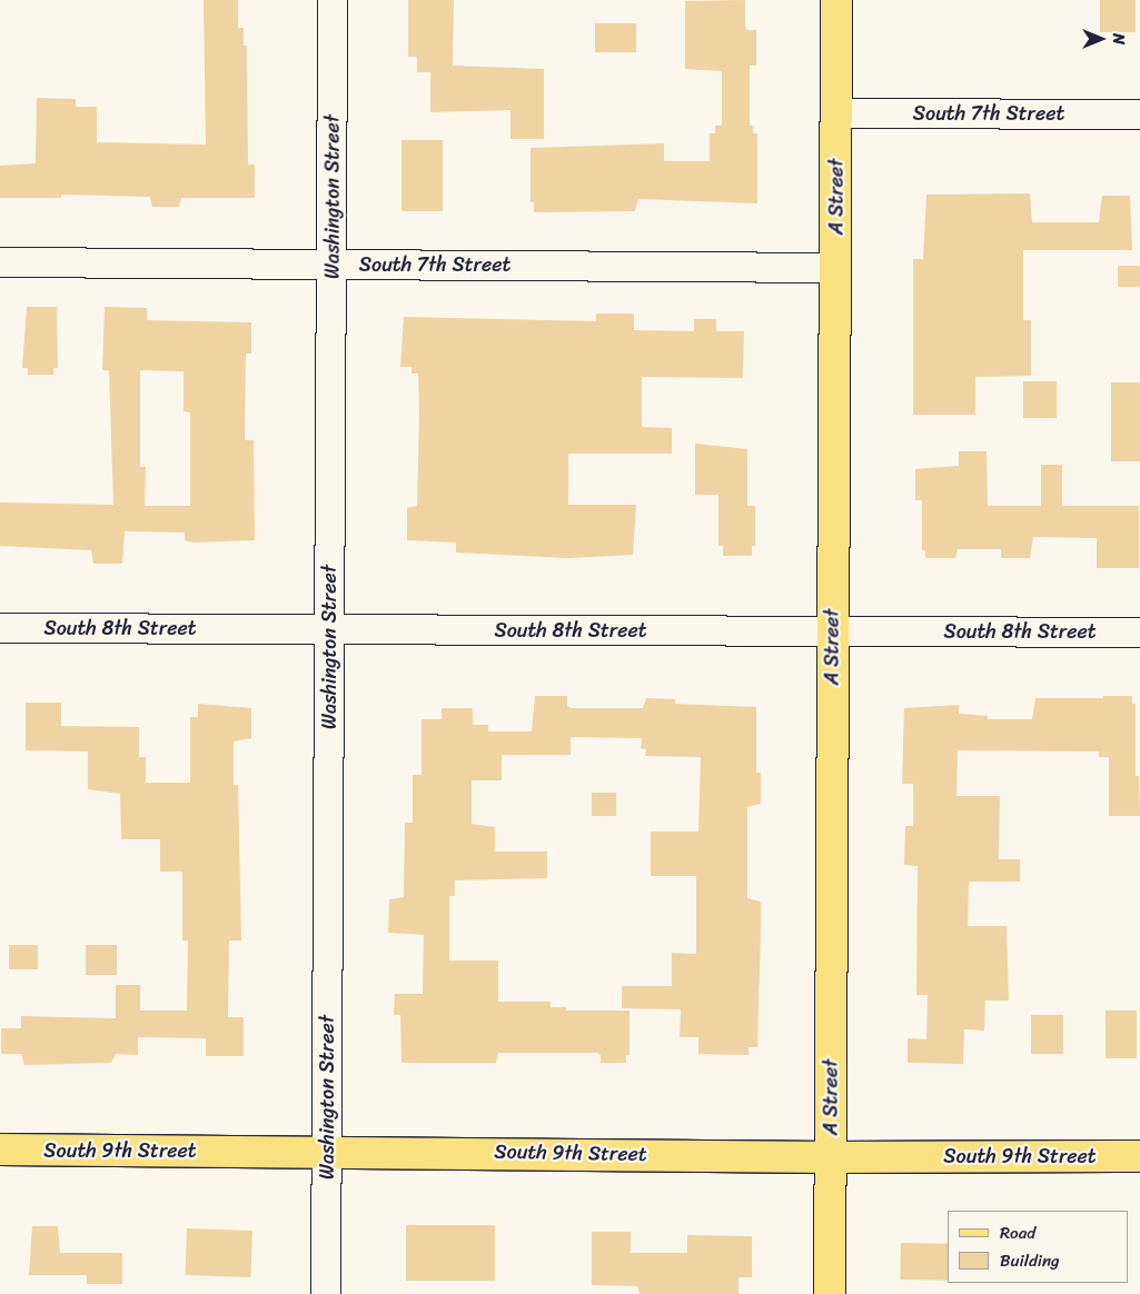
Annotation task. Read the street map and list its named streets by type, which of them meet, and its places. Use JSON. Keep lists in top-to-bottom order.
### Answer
{
  "streets": {
    "main road": ["A Street", "South 9th Street"],
    "street": ["South 7th Street", "Washington Street", "South 8th Street"]
  },
  "crossings": [
    ["South 7th Street", "Washington Street"],
    ["South 7th Street", "A Street"],
    ["Washington Street", "South 8th Street"],
    ["Washington Street", "South 9th Street"],
    ["A Street", "South 8th Street"],
    ["A Street", "South 9th Street"]
  ],
  "legend": ["Road", "Building"],
  "north": "right"
}
